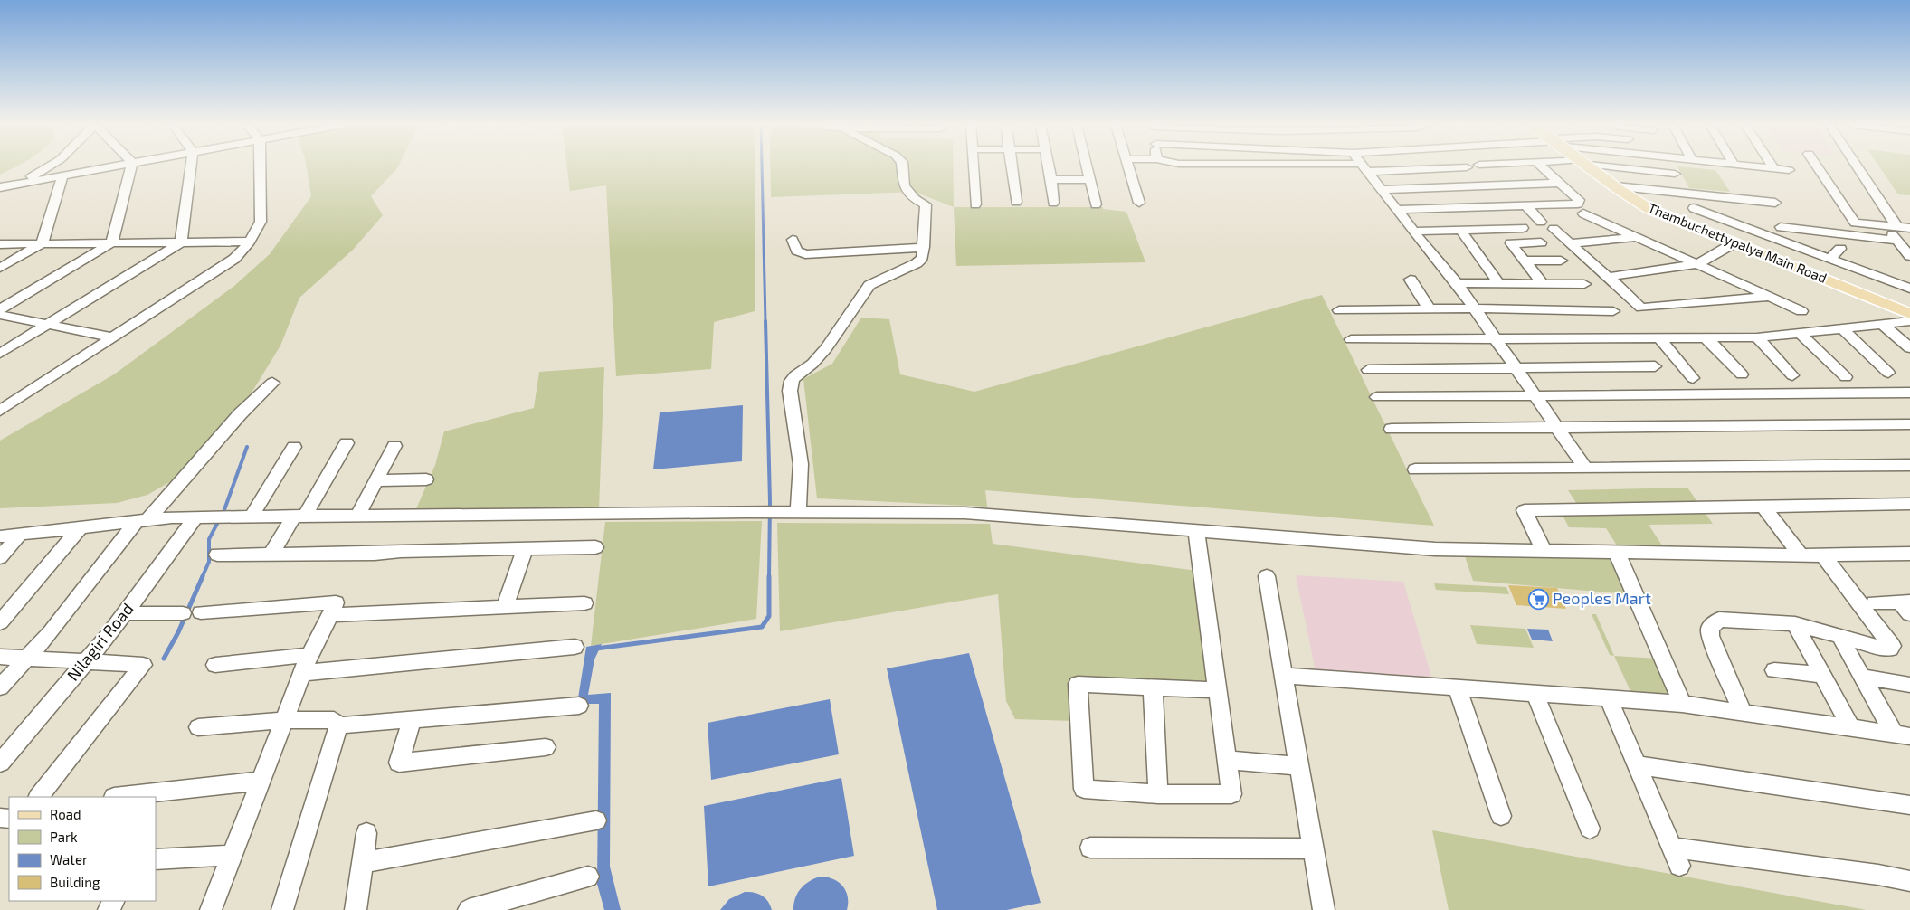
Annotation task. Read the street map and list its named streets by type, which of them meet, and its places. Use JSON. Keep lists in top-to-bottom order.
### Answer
{
  "streets": {
    "main road": ["Thambuchettypalya Main Road"],
    "street": ["Nilagiri Road"]
  },
  "places": {
    "supermarket": ["Peoples Mart"]
  },
  "legend": [
    "Road",
    "Park",
    "Water",
    "Building"
  ]
}
